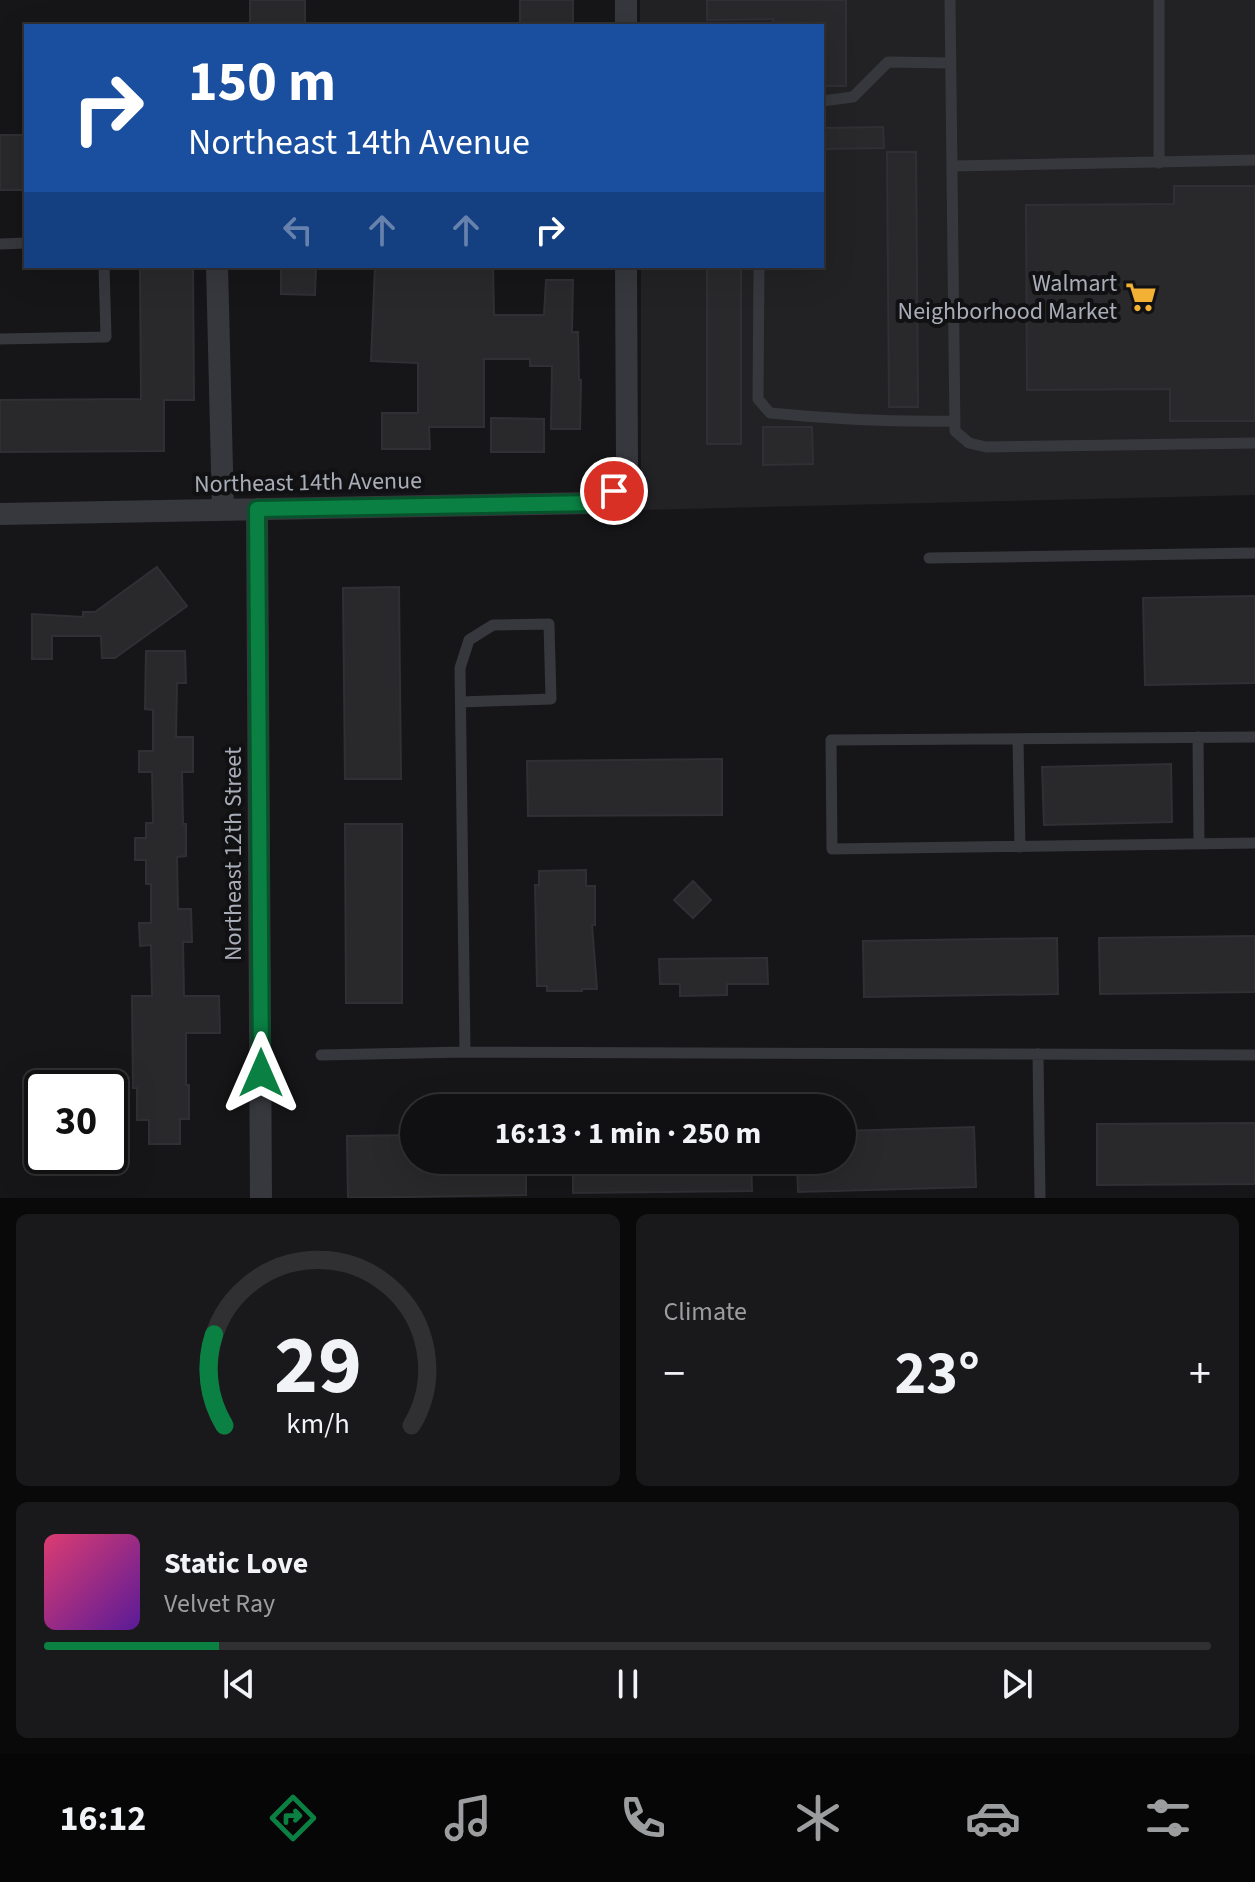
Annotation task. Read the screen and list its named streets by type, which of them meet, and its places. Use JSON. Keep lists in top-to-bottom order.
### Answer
{
  "streets": {
    "street": ["Northeast 14th Avenue", "Northeast 12th Street"]
  },
  "crossings": [
    ["Northeast 14th Avenue", "Northeast 12th Street"]
  ],
  "places": {
    "supermarket": ["Walmart Neighborhood Market"]
  },
  "page": {
    "turn": ["150 m", "Northeast 14th Avenue"],
    "limit": "30",
    "trip": "16:13 · 1 min · 250 m",
    "tile": "Climate",
    "heat": ["−", "23°", "+"],
    "song": ["Static Love", "Velvet Ray"],
    "tabs": "16:12",
    "gauge": ["29", "km/h"]
  }
}
